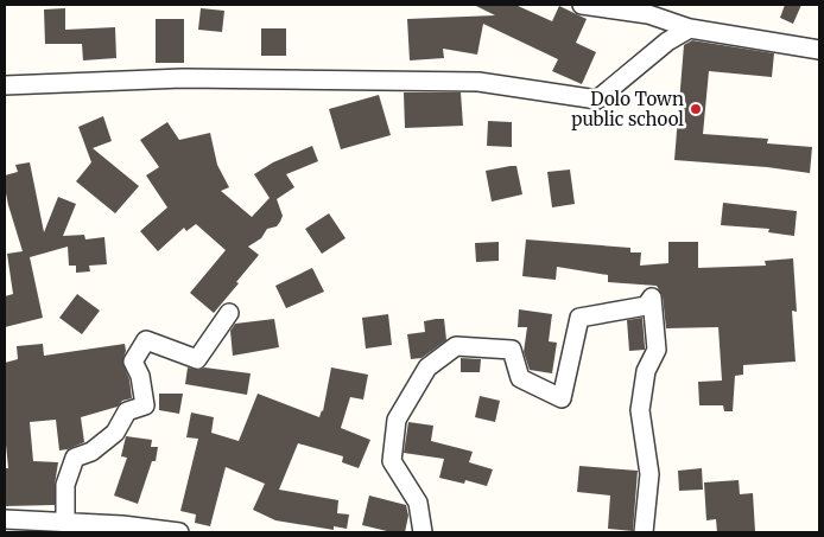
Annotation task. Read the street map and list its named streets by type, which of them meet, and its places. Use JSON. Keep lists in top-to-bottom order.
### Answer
{
  "places": ["Dolo Town public school"]
}
